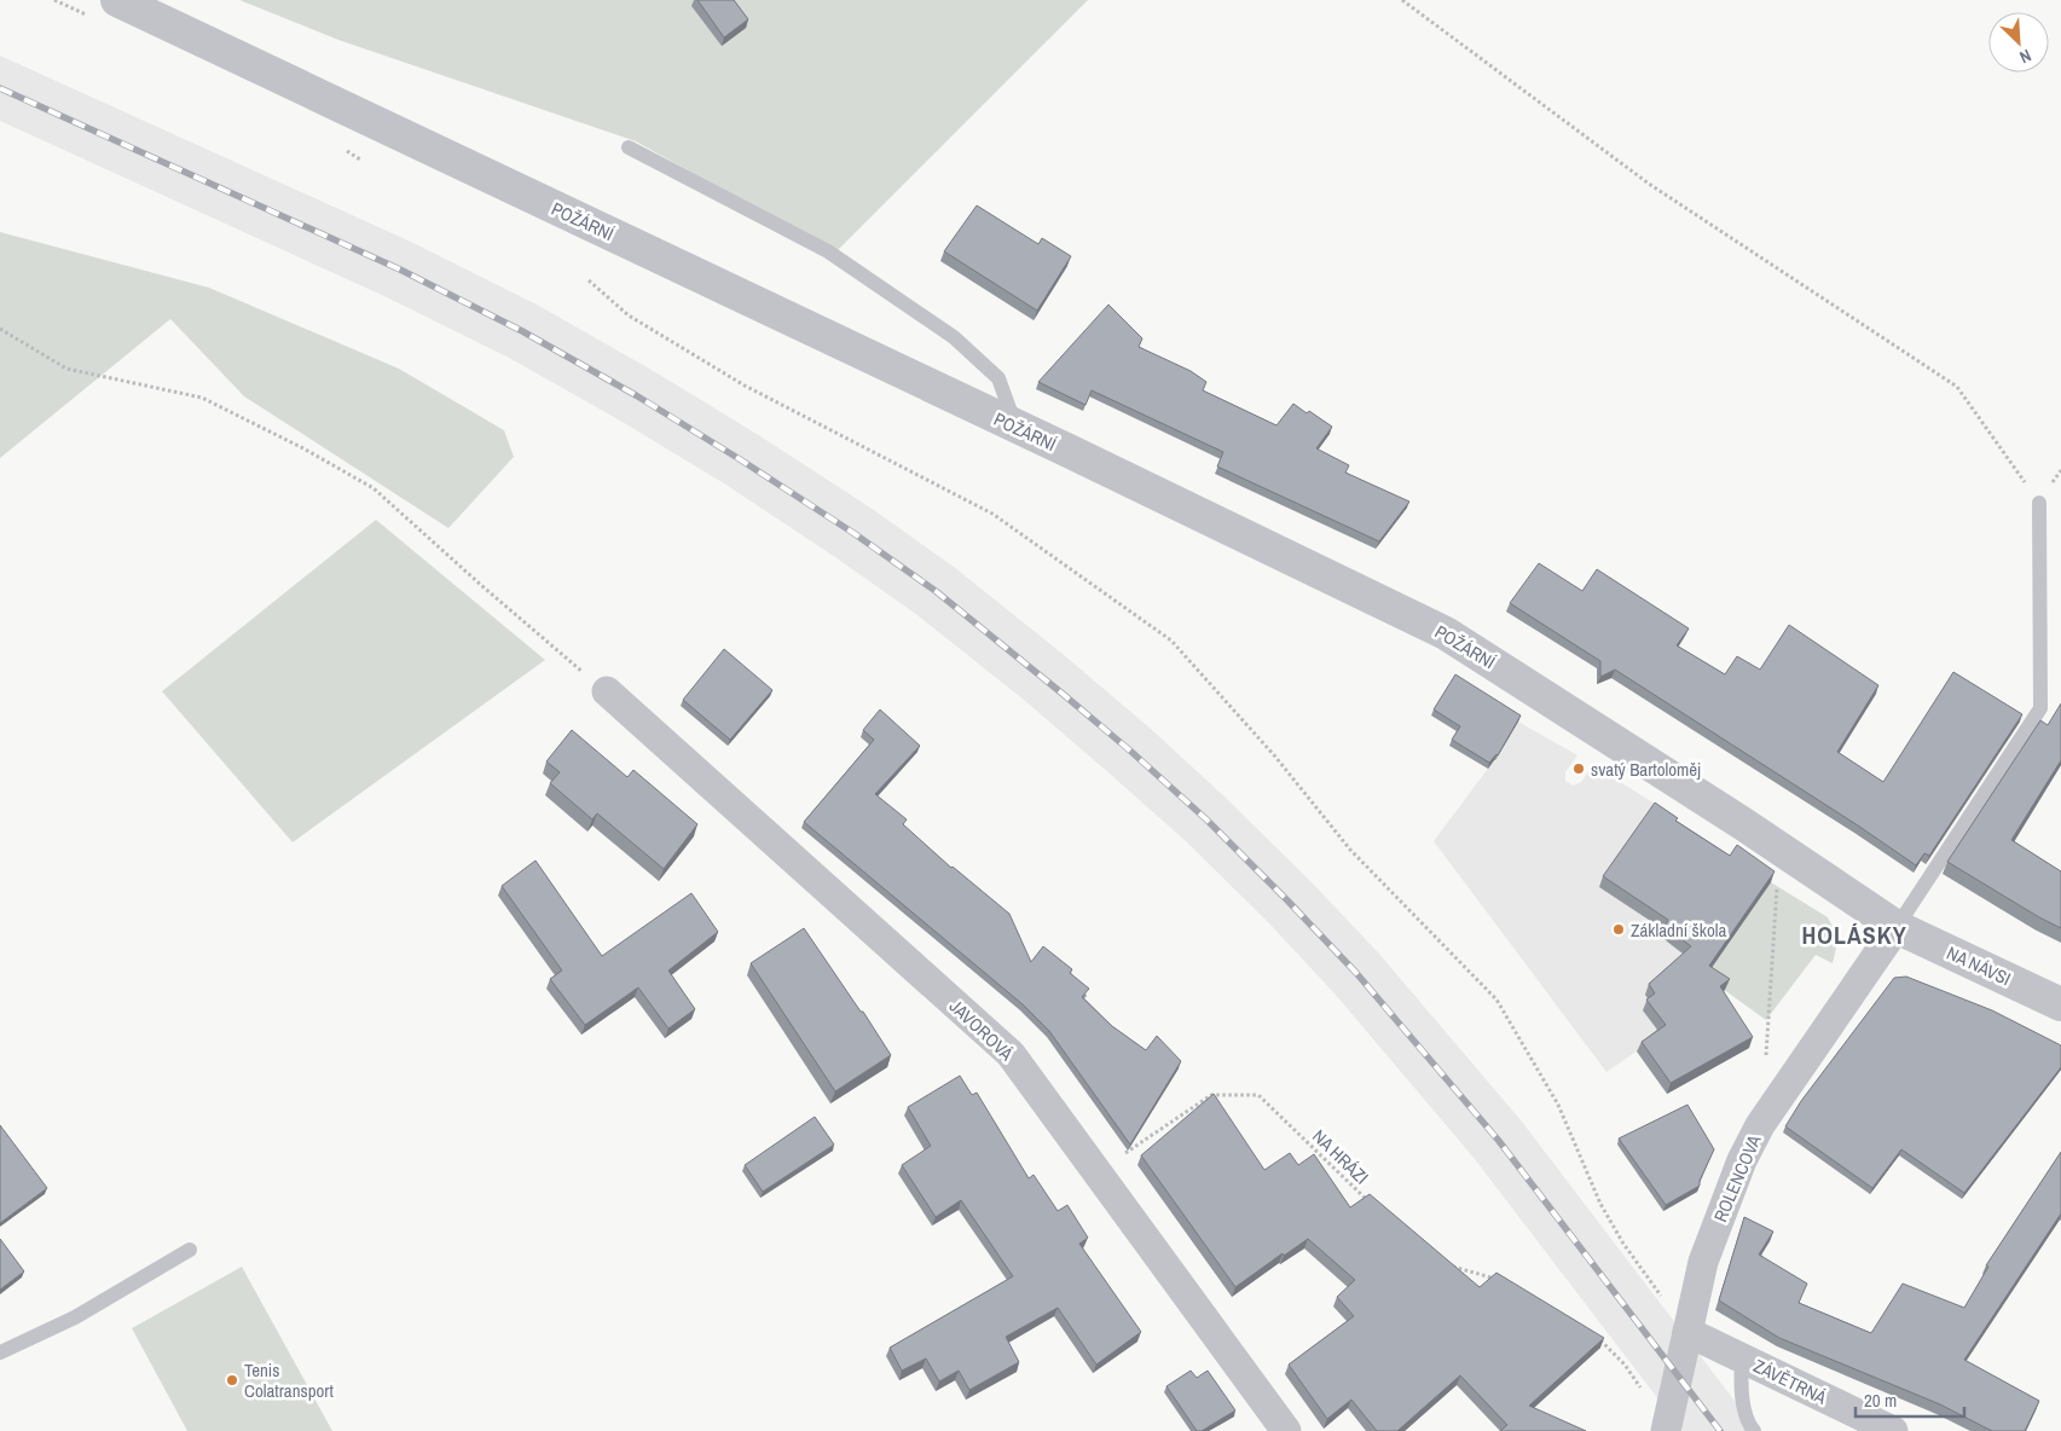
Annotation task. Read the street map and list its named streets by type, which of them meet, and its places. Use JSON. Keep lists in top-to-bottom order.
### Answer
{
  "streets": {
    "street": [
      "POŽÁRNÍ",
      "NA NÁVSI",
      "JAVOROVÁ",
      "ROLENCOVA",
      "ZÁVĚTRNÁ"
    ],
    "path": ["NA HRÁZI"]
  },
  "crossings": [
    ["POŽÁRNÍ", "NA NÁVSI"],
    ["POŽÁRNÍ", "ROLENCOVA"],
    ["NA NÁVSI", "ROLENCOVA"],
    ["JAVOROVÁ", "NA HRÁZI"],
    ["ROLENCOVA", "ZÁVĚTRNÁ"]
  ],
  "districts": ["HOLÁSKY"],
  "places": ["svatý Bartoloměj", "Základní škola", "Tenis Colatransport"],
  "scale_bar": "20 m",
  "north": "bottom right"
}
